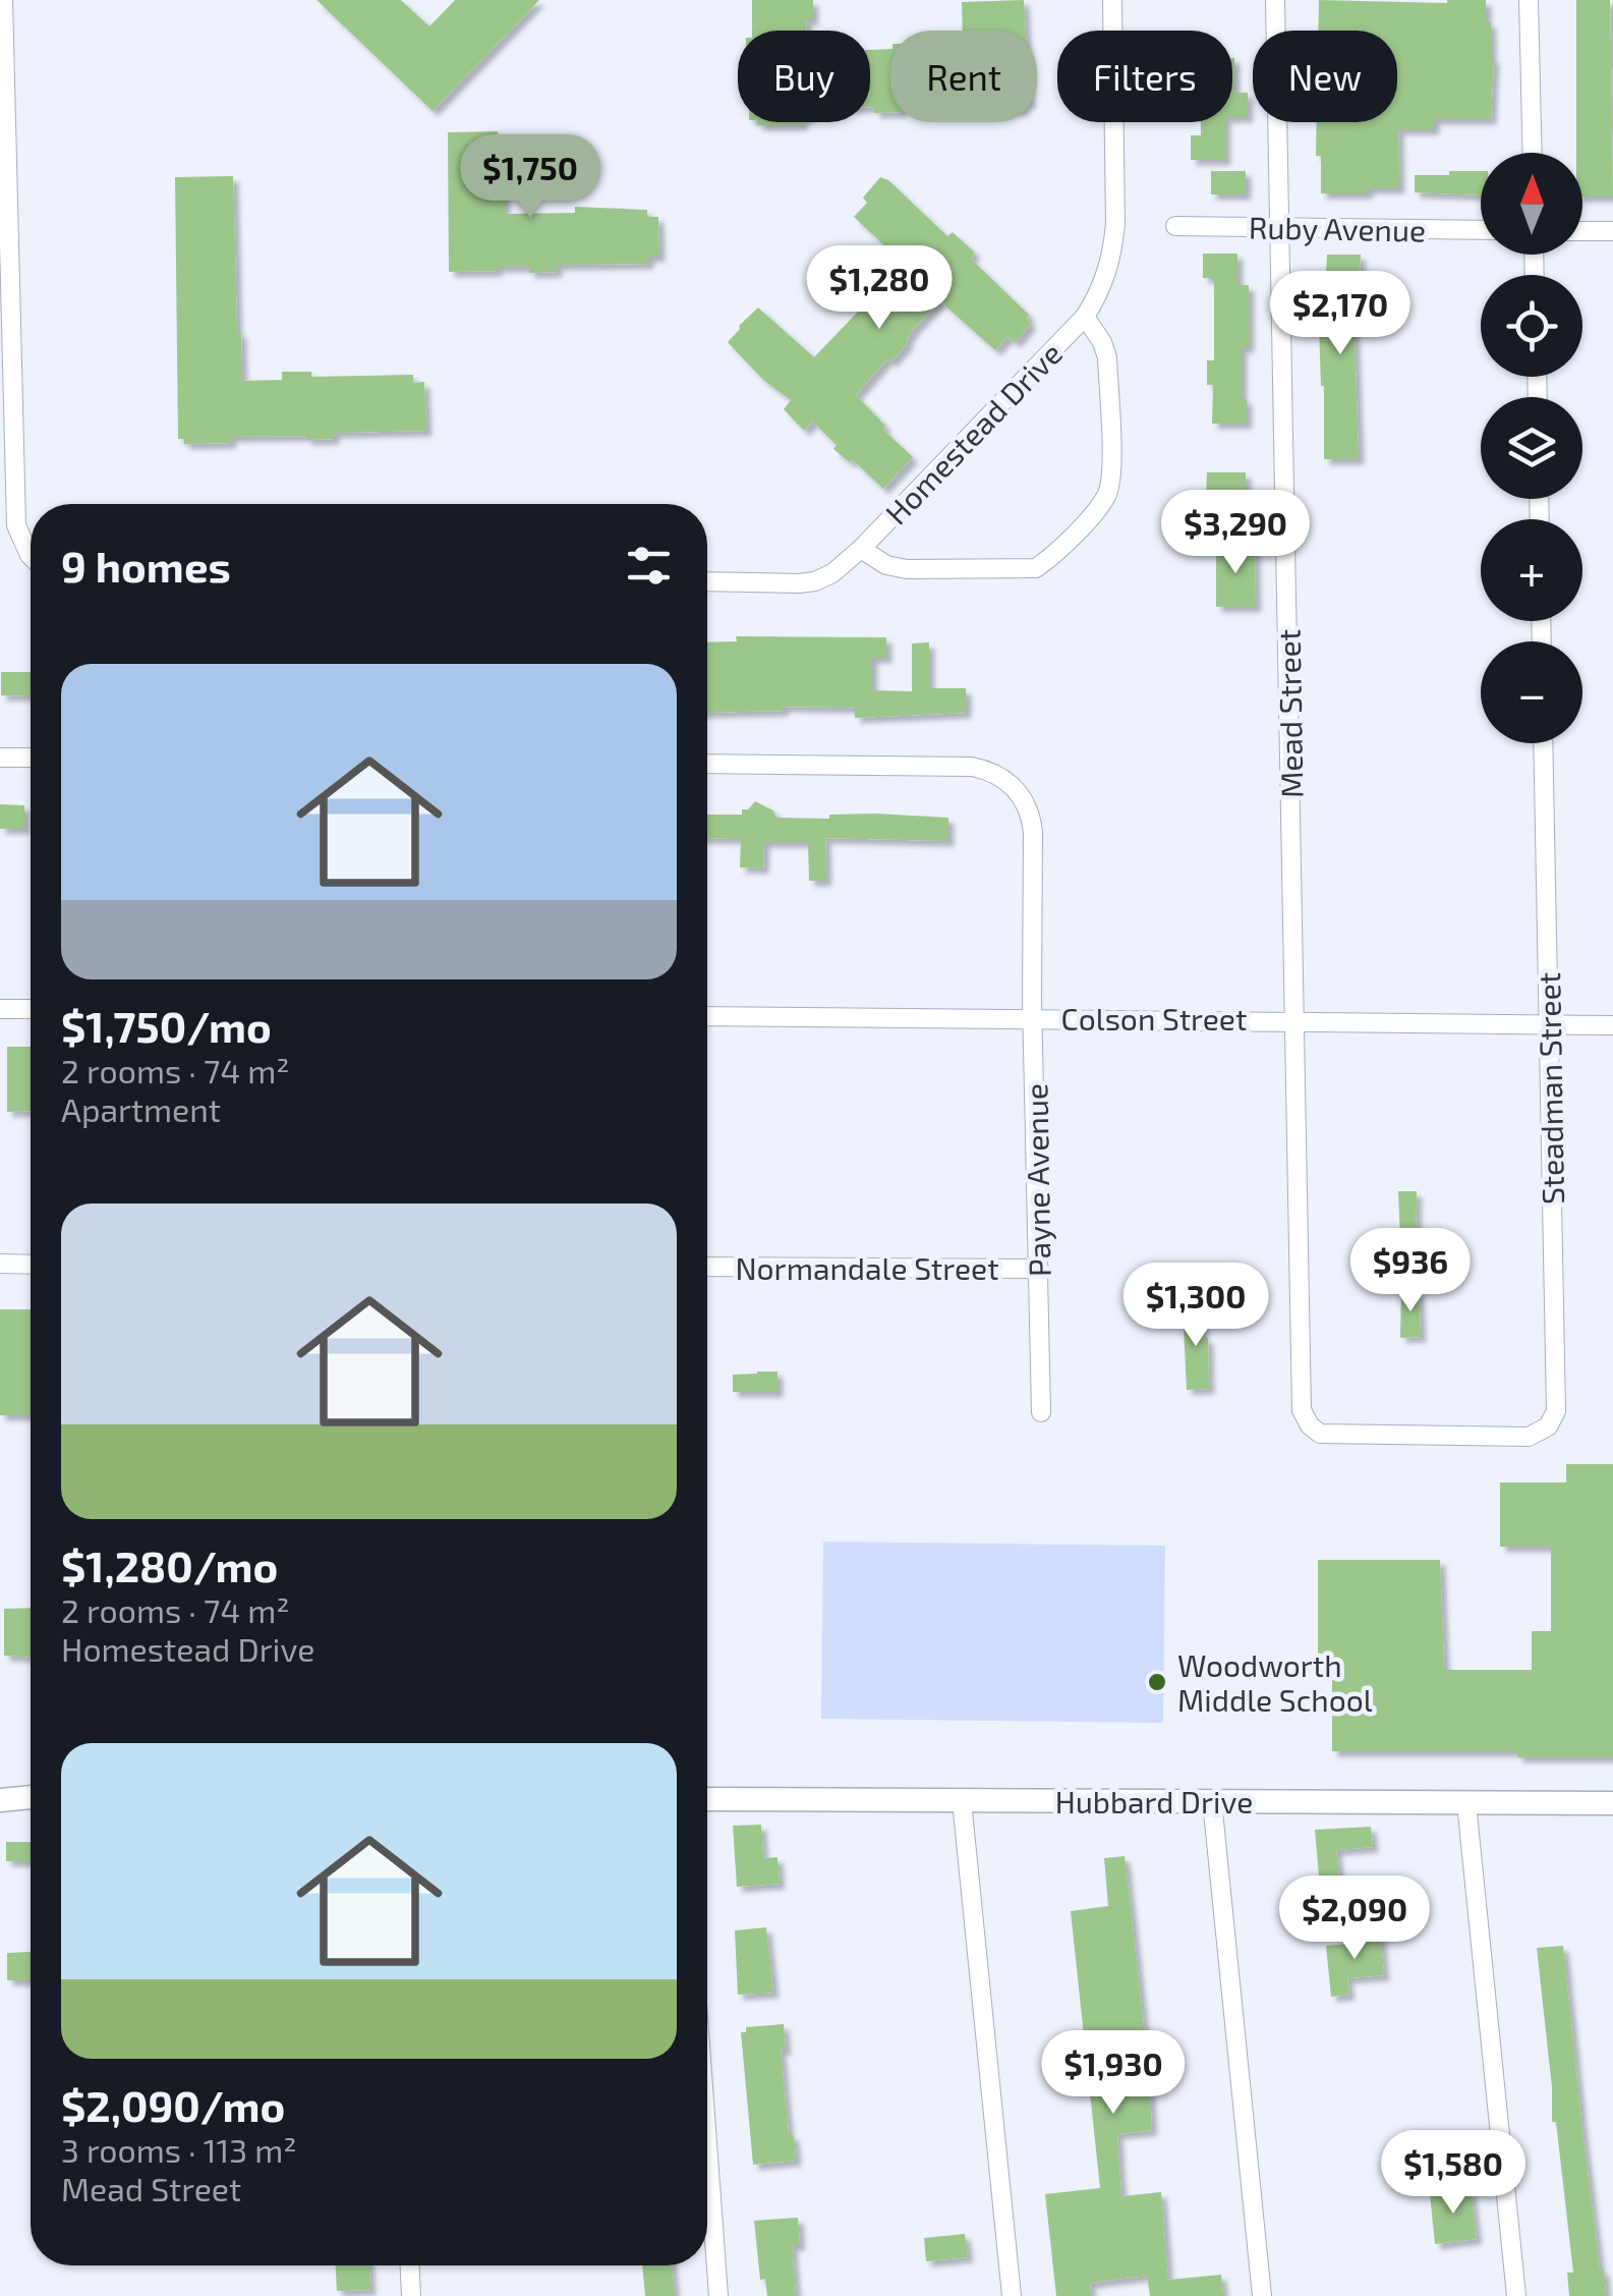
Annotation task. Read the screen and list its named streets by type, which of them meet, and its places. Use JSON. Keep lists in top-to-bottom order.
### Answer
{
  "streets": {
    "street": [
      "Ruby Avenue",
      "Homestead Drive",
      "Mead Street",
      "Colson Street",
      "Steadman Street",
      "Payne Avenue",
      "Normandale Street",
      "Hubbard Drive"
    ]
  },
  "crossings": [
    ["Ruby Avenue", "Mead Street"],
    ["Mead Street", "Colson Street"],
    ["Mead Street", "Steadman Street"],
    ["Colson Street", "Steadman Street"],
    ["Colson Street", "Payne Avenue"],
    ["Payne Avenue", "Normandale Street"]
  ],
  "places": ["Woodworth Middle School"],
  "north": "top",
  "page": {
    "chip": [
      "Buy",
      "Rent",
      "Filters",
      "New"
    ],
    "price": [
      "$1,750",
      "$1,280",
      "$2,170",
      "$3,290",
      "$936",
      "$1,300",
      "$2,090",
      "$1,930",
      "$1,580"
    ],
    "map_buttons": ["+", "−"],
    "heading": "9 homes",
    "list": [
      {
        "name": "$1,750/mo",
        "note": "2 rooms · 74 m² · Apartment"
      },
      {
        "name": "$1,280/mo",
        "note": "2 rooms · 74 m² · Homestead Drive"
      },
      {
        "name": "$2,090/mo",
        "note": "3 rooms · 113 m² · Mead Street"
      }
    ]
  }
}
